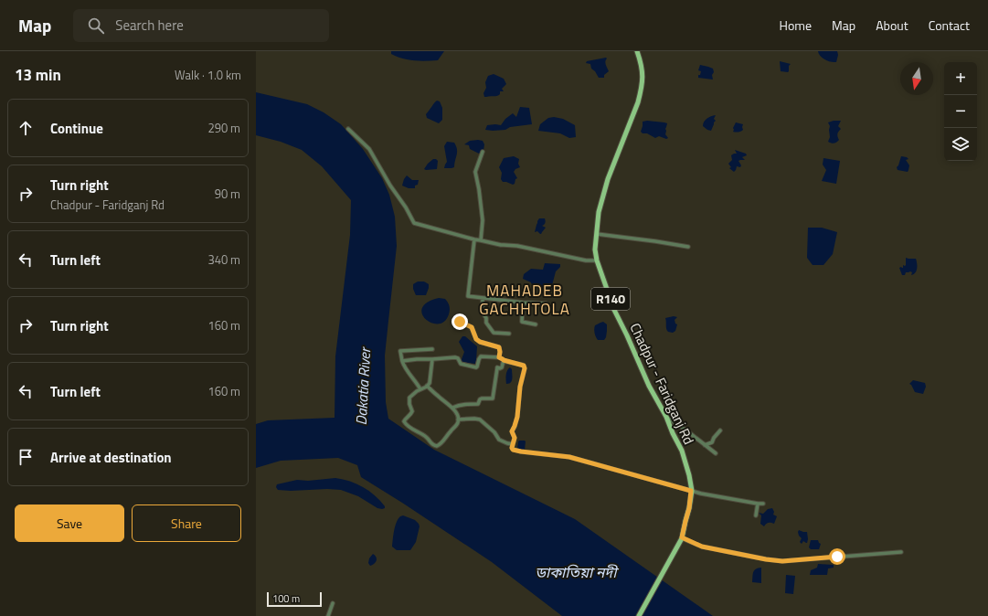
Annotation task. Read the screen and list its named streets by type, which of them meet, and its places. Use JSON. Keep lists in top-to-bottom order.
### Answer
{
  "streets": {
    "main road": ["R140", "Chadpur - Faridganj Rd"]
  },
  "districts": ["MAHADEB GACHHTOLA"],
  "water": ["Dakatia River", "ডাকাতিয়া নদী"],
  "scale_bar": "100 m",
  "north": "bottom",
  "page": {
    "header": "Map",
    "search": "Search here",
    "nav": [
      "Home",
      "Map",
      "About",
      "Contact"
    ],
    "heading": ["13 min", "Walk · 1.0 km"],
    "map_buttons": ["+", "−"],
    "list": [
      ["Continue", "290 m"],
      ["Turn right", "Chadpur - Faridganj Rd", "90 m"],
      ["Turn left", "340 m"],
      ["Turn right", "160 m"],
      ["Turn left", "160 m"],
      "Arrive at destination"
    ],
    "buttons": ["Save", "Share"],
    "scale": "100 m"
  }
}
